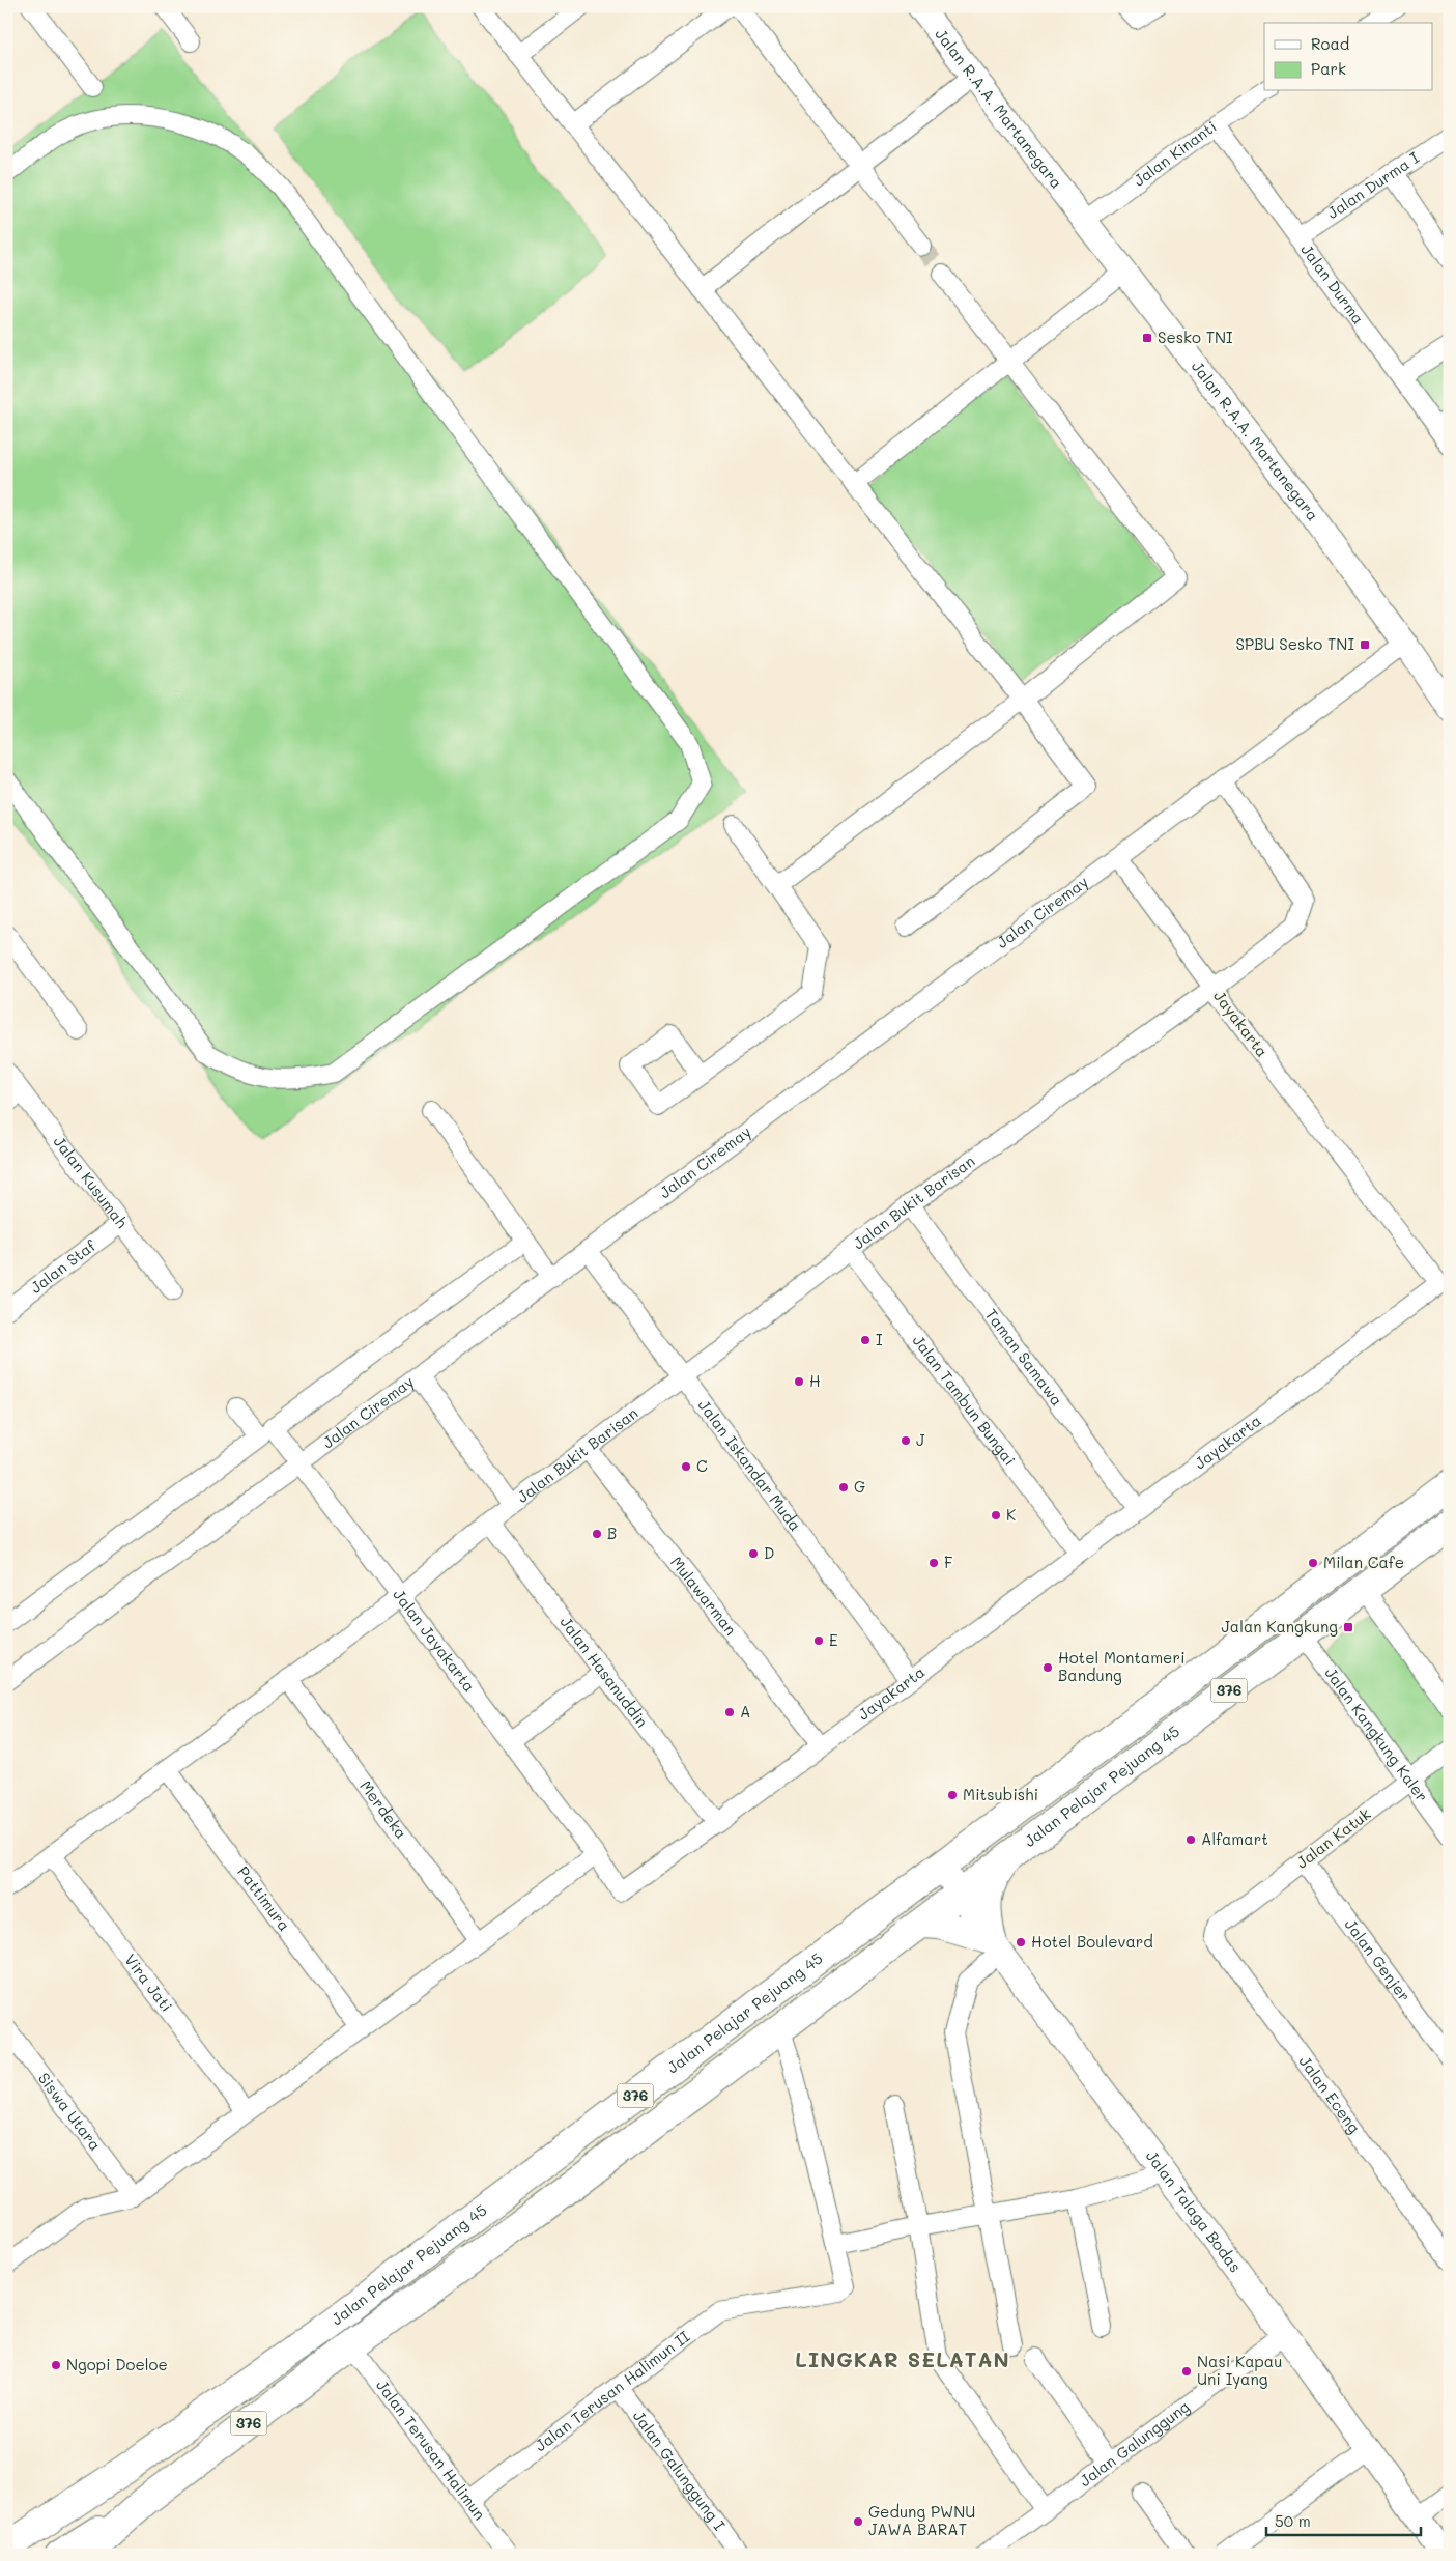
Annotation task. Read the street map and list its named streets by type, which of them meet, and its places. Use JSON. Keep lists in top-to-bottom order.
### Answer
{
  "streets": {
    "main road": [
      "Jalan R.A.A. Martanegara",
      "376",
      "Jalan Pelajar Pejuang 45",
      "Jalan Talaga Bodas"
    ],
    "street": [
      "Jalan Kinanti",
      "Jalan Durma I",
      "Jalan Durma",
      "Jalan Ciremay",
      "Jayakarta",
      "Jalan Kusumah",
      "Jalan Bukit Barisan",
      "Jalan Staf",
      "Taman Samawa",
      "Jalan Tambun Bungai",
      "Jalan Iskandar Muda",
      "Mulawarman",
      "Jalan Jayakarta",
      "Jalan Hasanuddin",
      "Jalan Kangkung Kaler",
      "Merdeka",
      "Jalan Katuk",
      "Pattimura",
      "Jalan Genjer",
      "Vira Jati",
      "Jalan Eceng",
      "Siswa Utara",
      "Jalan Terusan Halimun II",
      "Jalan Galunggung",
      "Jalan Terusan Halimun",
      "Jalan Galunggung I"
    ]
  },
  "crossings": [
    ["Jalan R.A.A. Martanegara", "Jalan Kinanti"],
    ["Jalan R.A.A. Martanegara", "Jalan Ciremay"],
    ["Jalan Kinanti", "Jalan Durma"],
    ["Jalan Durma I", "Jalan Durma"],
    ["Jalan Ciremay", "Jayakarta"],
    ["Jalan Ciremay", "Jalan Bukit Barisan"],
    ["Jalan Ciremay", "Jalan Iskandar Muda"],
    ["Jalan Ciremay", "Jalan Jayakarta"],
    ["Jayakarta", "Jalan Bukit Barisan"],
    ["Jayakarta", "Taman Samawa"],
    ["Jayakarta", "Jalan Tambun Bungai"],
    ["Jayakarta", "Jalan Iskandar Muda"],
    ["Jayakarta", "Mulawarman"],
    ["Jayakarta", "Jalan Jayakarta"],
    ["Jayakarta", "Jalan Hasanuddin"],
    ["Jalan Kusumah", "Jalan Staf"],
    ["Jalan Bukit Barisan", "Taman Samawa"],
    ["Jalan Bukit Barisan", "Jalan Tambun Bungai"],
    ["Jalan Bukit Barisan", "Jalan Iskandar Muda"],
    ["Jalan Bukit Barisan", "Mulawarman"],
    ["Jalan Bukit Barisan", "Jalan Jayakarta"],
    ["Jalan Bukit Barisan", "Jalan Hasanuddin"],
    ["Jalan Bukit Barisan", "Merdeka"],
    ["Jalan Bukit Barisan", "Pattimura"],
    ["Jalan Bukit Barisan", "Vira Jati"],
    ["376", "Jalan Pelajar Pejuang 45"],
    ["Jalan Kangkung Kaler", "Jalan Pelajar Pejuang 45"],
    ["Jalan Kangkung Kaler", "Jalan Katuk"],
    ["Jalan Pelajar Pejuang 45", "Jalan Talaga Bodas"],
    ["Jalan Pelajar Pejuang 45", "Jalan Terusan Halimun"],
    ["Jalan Katuk", "Jalan Genjer"],
    ["Jalan Katuk", "Jalan Eceng"],
    ["Jalan Talaga Bodas", "Jalan Galunggung"],
    ["Jalan Terusan Halimun II", "Jalan Terusan Halimun"],
    ["Jalan Terusan Halimun II", "Jalan Galunggung I"]
  ],
  "districts": ["LINGKAR SELATAN"],
  "places": {
    "transit": ["Sesko TNI", "SPBU Sesko TNI", "Jalan Kangkung"],
    "other": [
      "I",
      "H",
      "J",
      "C",
      "G",
      "K",
      "B",
      "D",
      "F",
      "Milan Cafe",
      "E",
      "Hotel Montameri Bandung",
      "A",
      "Mitsubishi",
      "Alfamart",
      "Hotel Boulevard",
      "Ngopi Doeloe",
      "Nasi Kapau Uni Iyang",
      "Gedung PWNU JAWA BARAT"
    ]
  },
  "legend": ["Road", "Park"],
  "scale_bar": "50 m"
}
